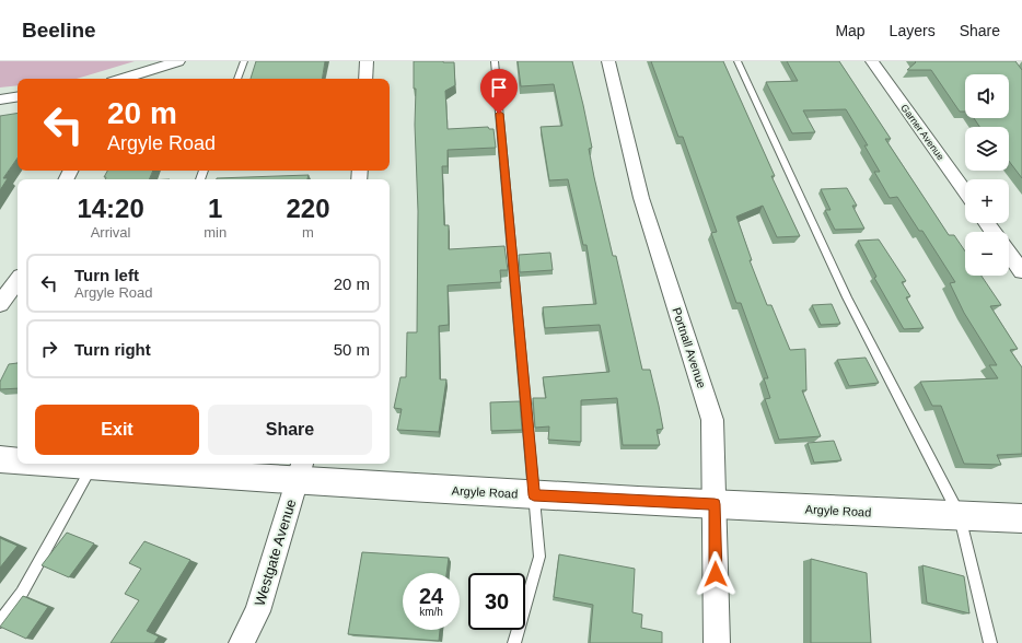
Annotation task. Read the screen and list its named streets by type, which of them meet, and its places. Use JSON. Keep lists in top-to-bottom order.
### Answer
{
  "streets": {
    "street": [
      "Garner Avenue",
      "Portnall Avenue",
      "Argyle Road",
      "Westgate Avenue"
    ]
  },
  "crossings": [
    ["Portnall Avenue", "Argyle Road"],
    ["Argyle Road", "Westgate Avenue"]
  ],
  "page": {
    "header": "Beeline",
    "nav": ["Map", "Layers", "Share"],
    "map_buttons": ["+", "−"],
    "turn": ["20 m", "Argyle Road"],
    "eta": [
      "14:20",
      "Arrival",
      "1",
      "min",
      "220",
      "m"
    ],
    "list": [
      {
        "name": "Turn left",
        "note": "Argyle Road",
        "value": "20 m"
      },
      {
        "name": "Turn right",
        "value": "50 m"
      }
    ],
    "buttons": ["Exit", "Share"],
    "speed": "24 km/h",
    "limit": "30"
  }
}
